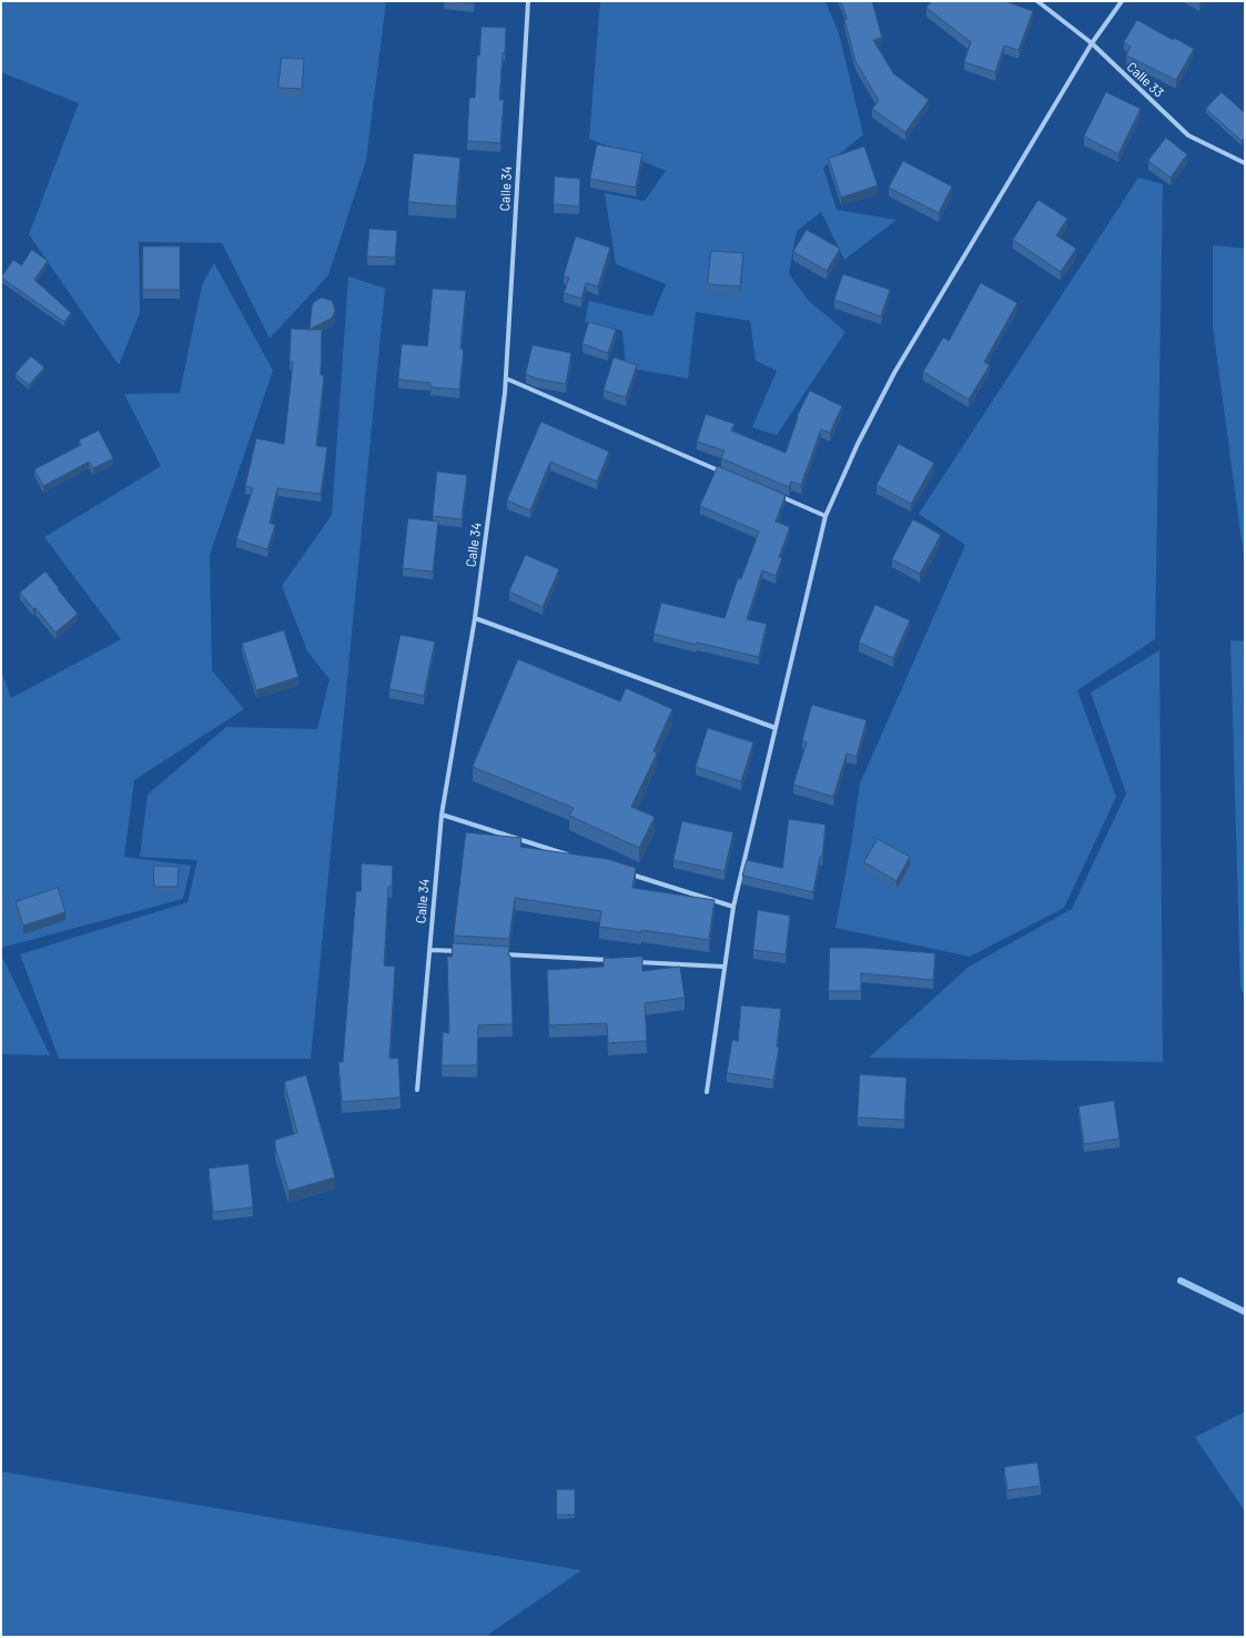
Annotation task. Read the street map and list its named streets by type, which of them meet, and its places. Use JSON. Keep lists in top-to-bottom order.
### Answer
{
  "streets": {
    "street": ["Calle 33", "Calle 34"]
  }
}
